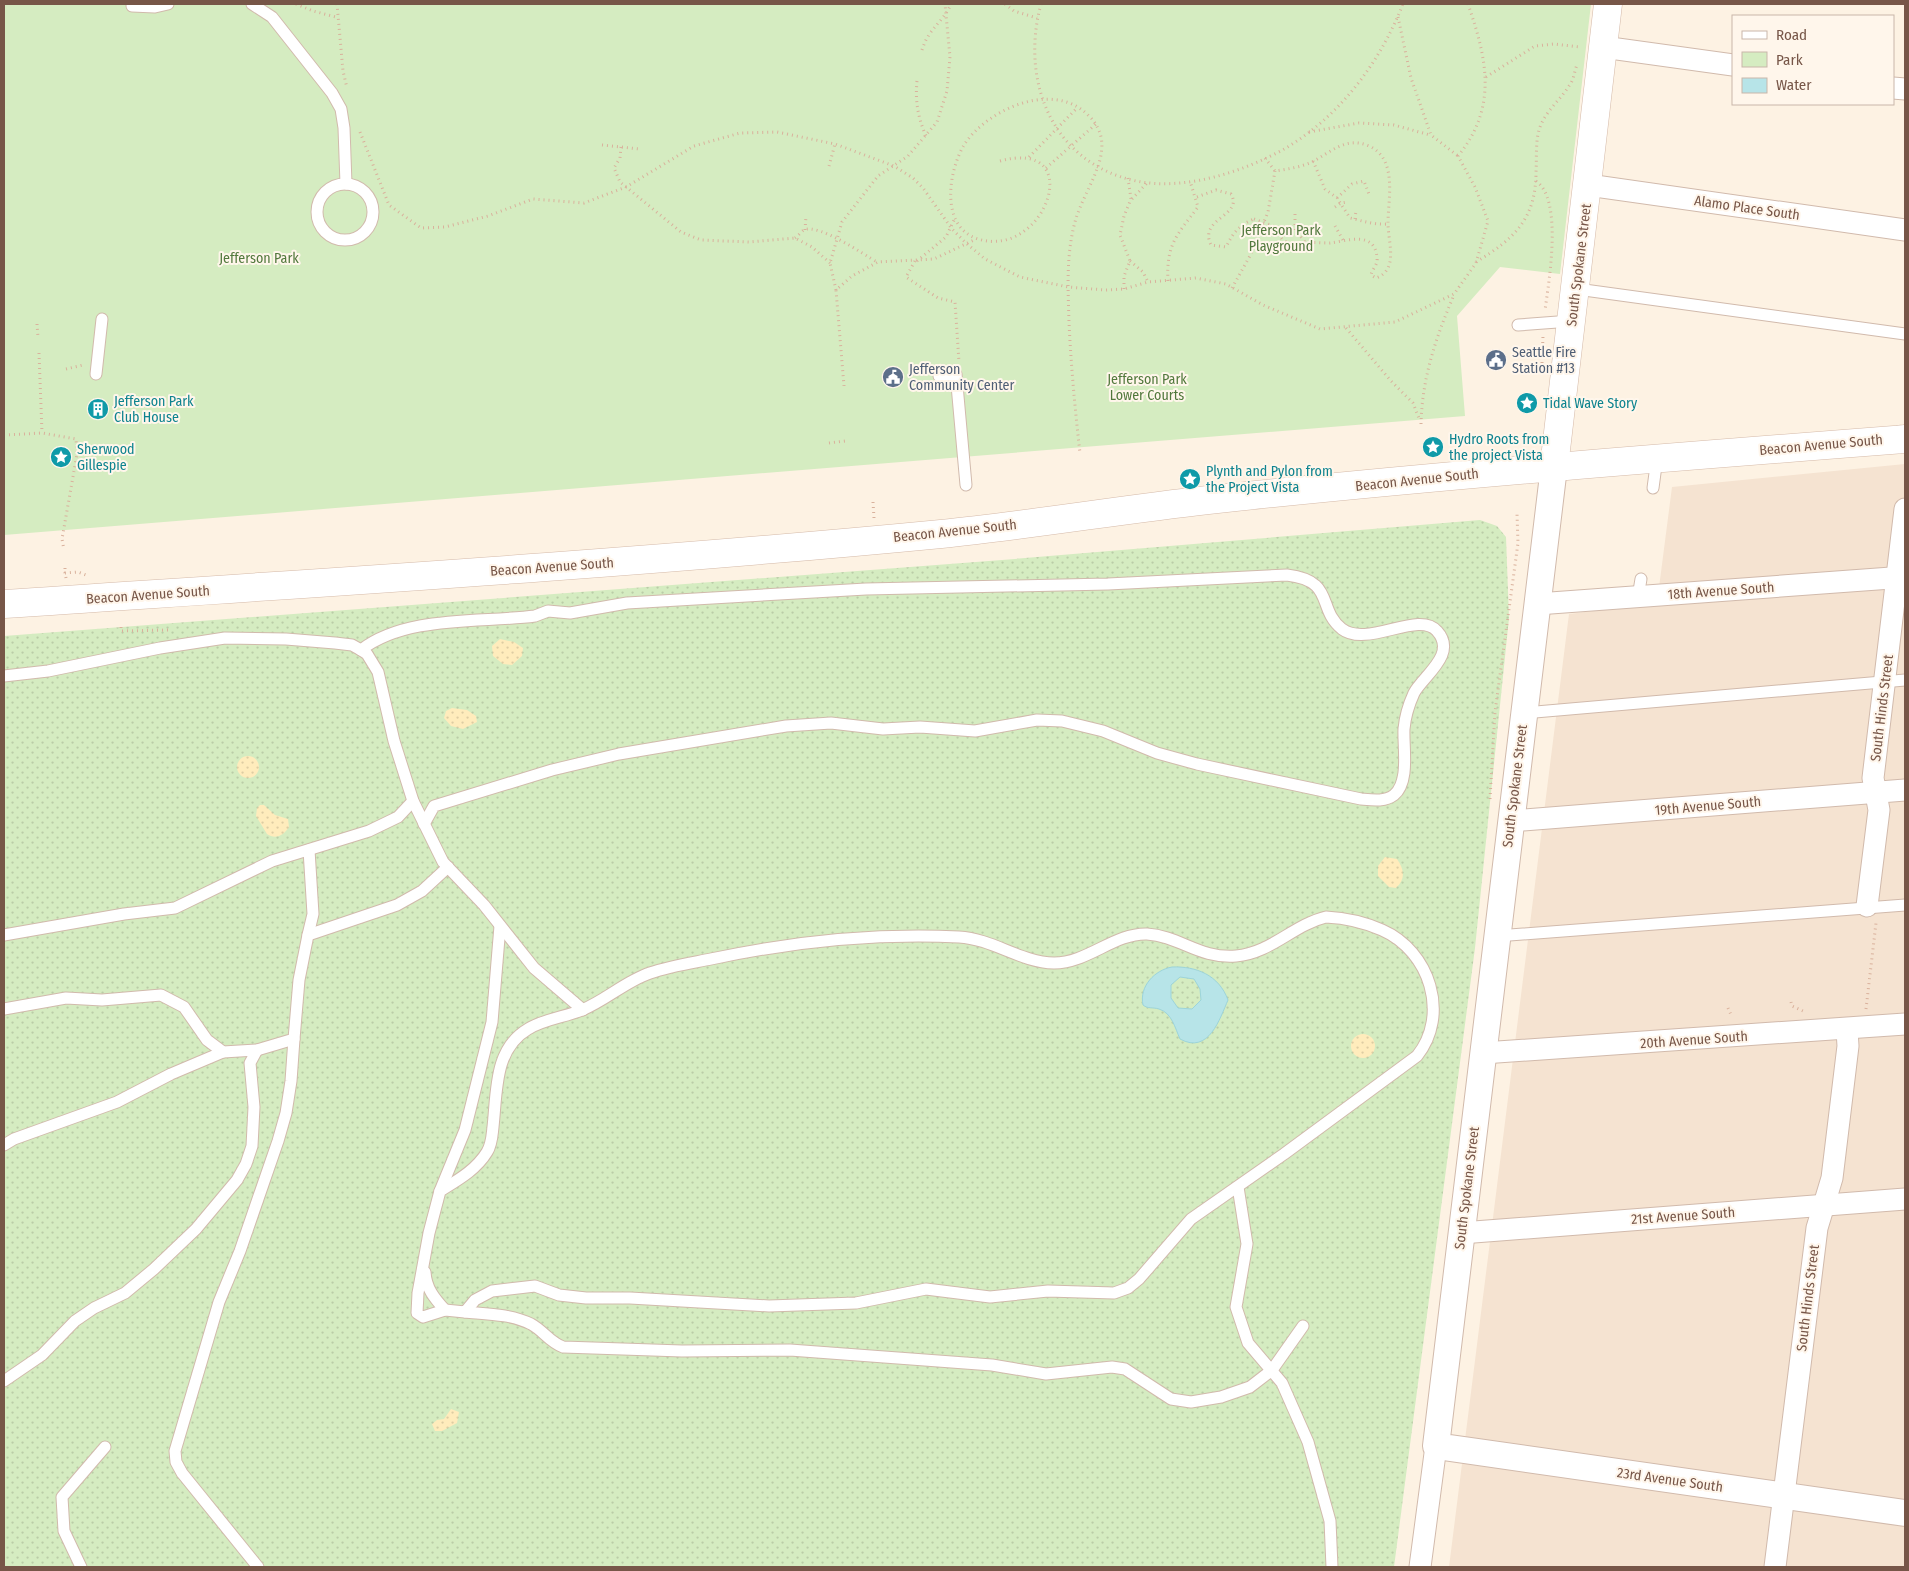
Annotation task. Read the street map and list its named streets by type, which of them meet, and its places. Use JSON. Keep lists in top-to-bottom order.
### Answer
{
  "streets": {
    "main road": ["South Spokane Street", "Beacon Avenue South"],
    "street": [
      "Alamo Place South",
      "18th Avenue South",
      "South Hinds Street",
      "19th Avenue South",
      "20th Avenue South",
      "21st Avenue South",
      "23rd Avenue South"
    ]
  },
  "crossings": [
    ["Alamo Place South", "South Spokane Street"],
    ["South Spokane Street", "Beacon Avenue South"],
    ["South Spokane Street", "18th Avenue South"],
    ["South Spokane Street", "19th Avenue South"],
    ["South Spokane Street", "20th Avenue South"],
    ["South Spokane Street", "21st Avenue South"],
    ["South Spokane Street", "23rd Avenue South"],
    ["18th Avenue South", "South Hinds Street"],
    ["South Hinds Street", "19th Avenue South"],
    ["South Hinds Street", "20th Avenue South"],
    ["South Hinds Street", "21st Avenue South"],
    ["South Hinds Street", "23rd Avenue South"]
  ],
  "parks": ["Jefferson Park Playground", "Jefferson Park", "Jefferson Park Lower Courts"],
  "places": {
    "public building": ["Seattle Fire Station #13", "Jefferson Community Center"],
    "place": [
      "Tidal Wave Story",
      "Hydro Roots from the project Vista",
      "Sherwood Gillespie",
      "Plynth and Pylon from the Project Vista"
    ],
    "building": ["Jefferson Park Club House"]
  },
  "legend": ["Road", "Park", "Water"]
}
